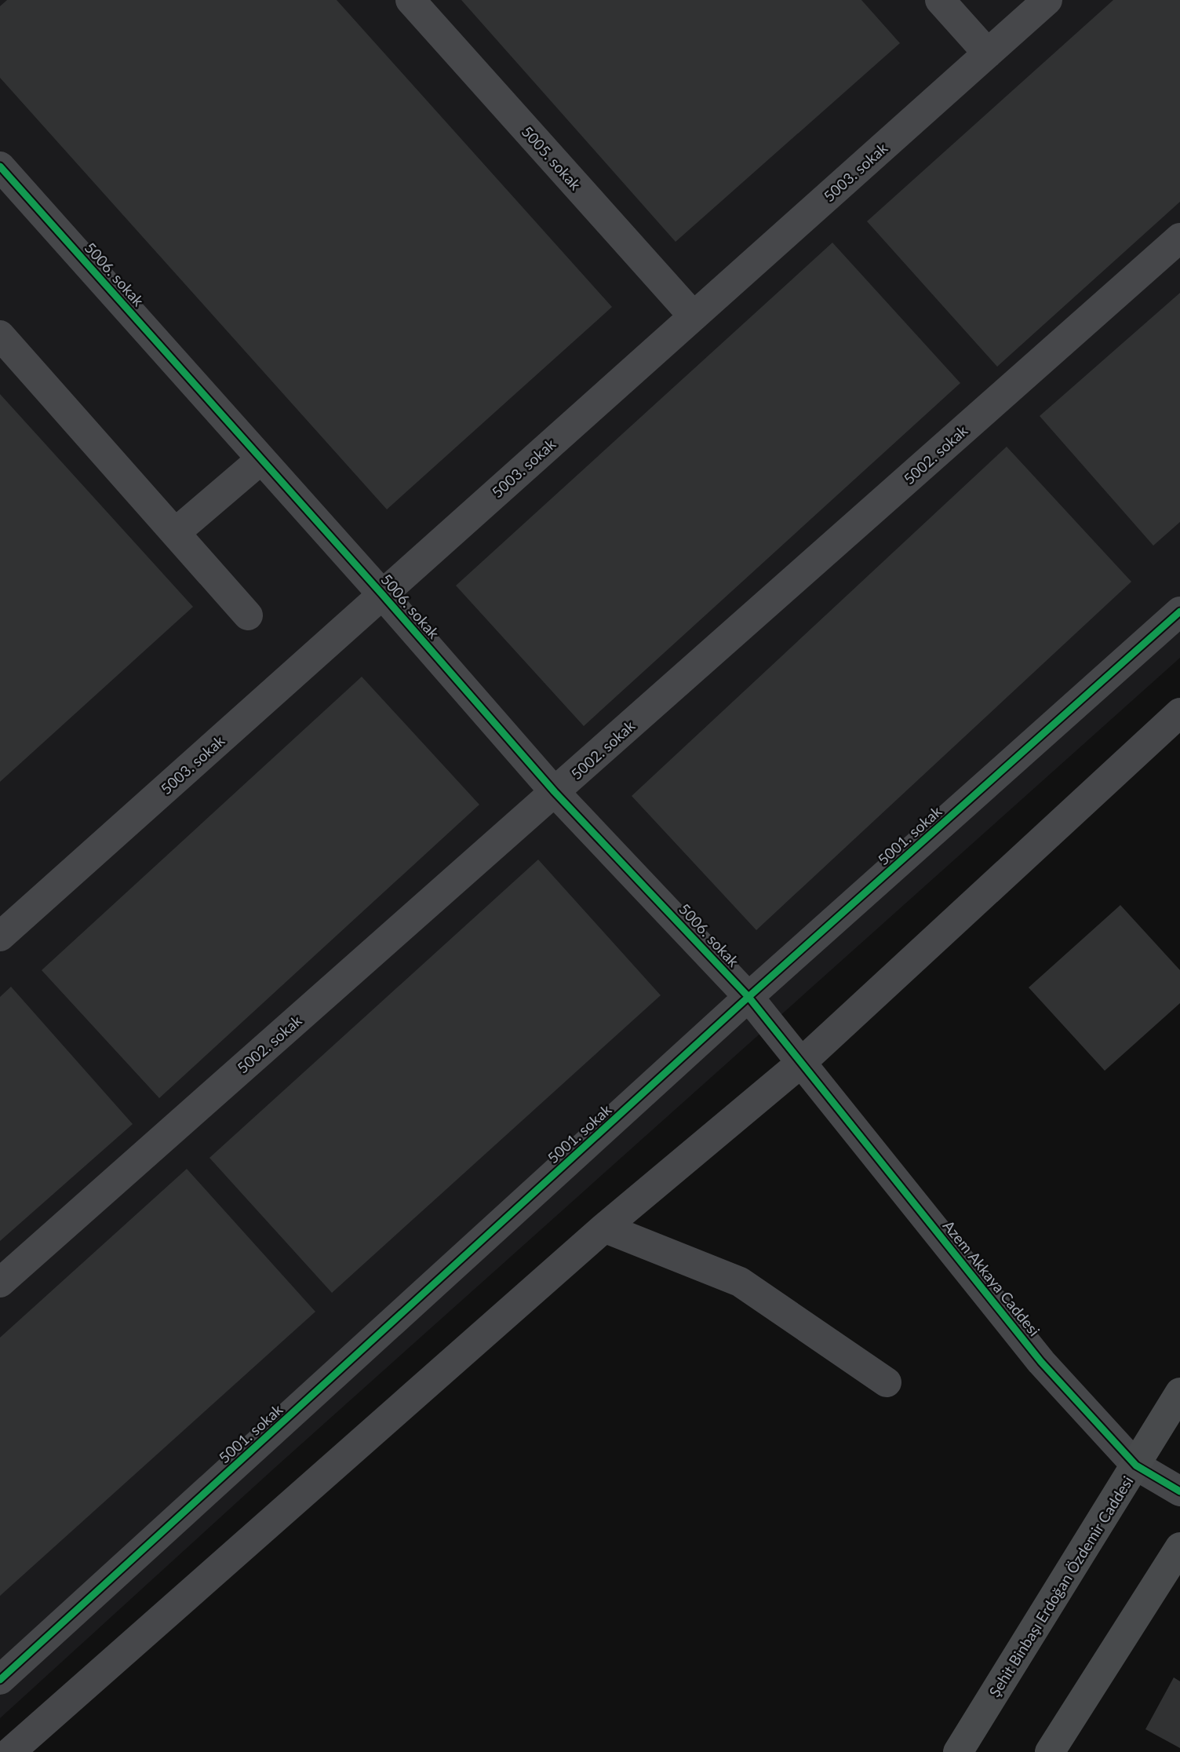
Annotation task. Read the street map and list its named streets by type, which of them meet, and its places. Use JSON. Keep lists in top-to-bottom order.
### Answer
{
  "streets": {
    "main road": ["Şehit Binbaşı Erdoğan Özdemir Caddesi"],
    "street": [
      "5005. sokak",
      "5003. sokak",
      "5006. sokak",
      "5002. sokak",
      "5001. sokak",
      "Azem Akkaya Caddesi"
    ]
  },
  "crossings": [
    ["5005. sokak", "5003. sokak"],
    ["5003. sokak", "5006. sokak"],
    ["5006. sokak", "5002. sokak"],
    ["5006. sokak", "5001. sokak"],
    ["5006. sokak", "Azem Akkaya Caddesi"],
    ["Azem Akkaya Caddesi", "Şehit Binbaşı Erdoğan Özdemir Caddesi"]
  ]
}
